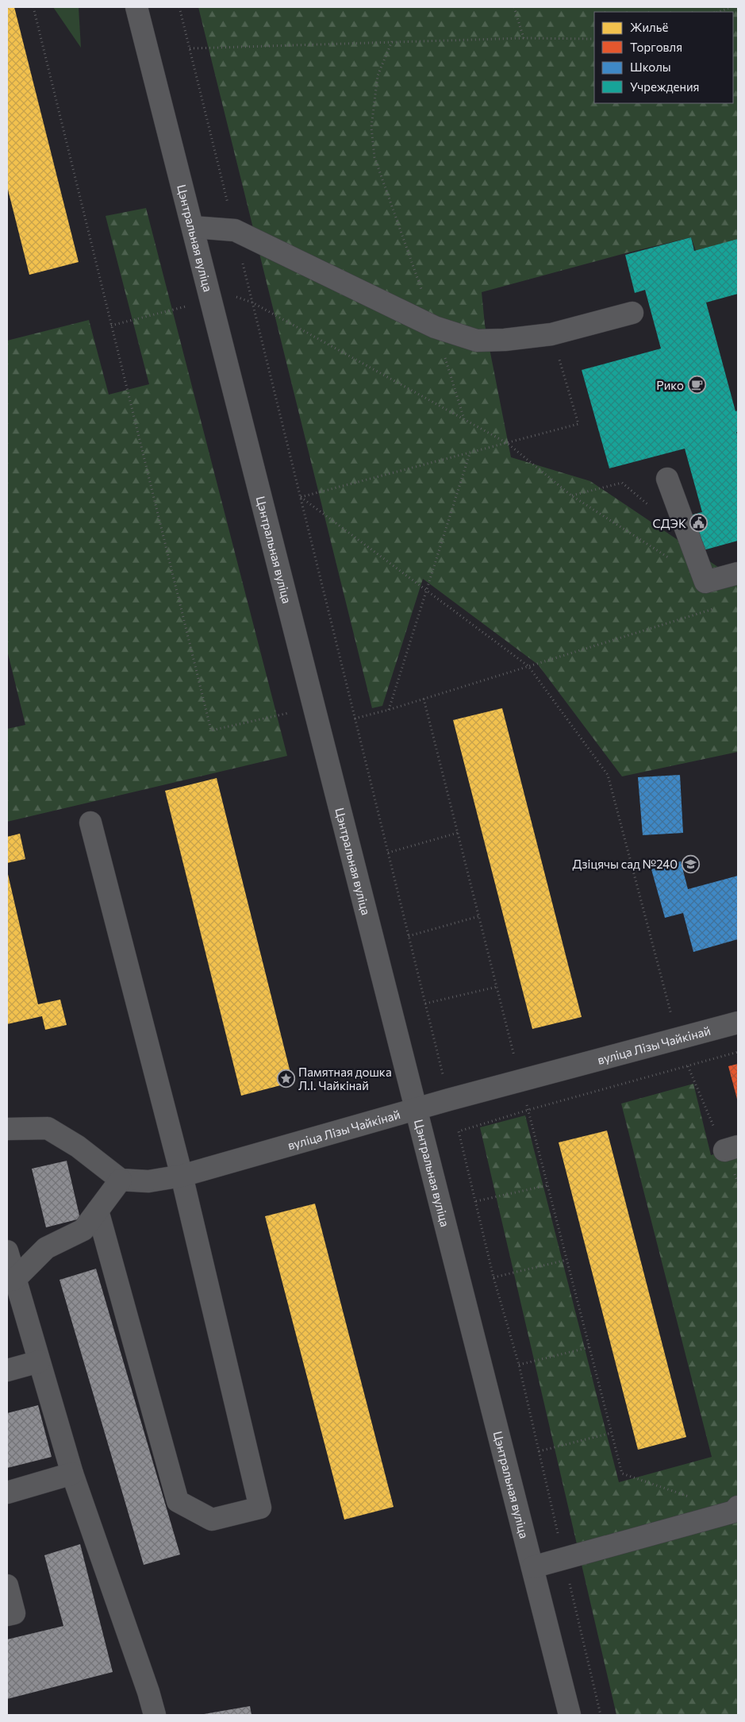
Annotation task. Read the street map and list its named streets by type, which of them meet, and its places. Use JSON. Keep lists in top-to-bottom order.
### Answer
{
  "streets": {
    "street": ["Цэнтральная вуліца", "вуліца Лізы Чайкінай"]
  },
  "crossings": [
    ["Цэнтральная вуліца", "вуліца Лізы Чайкінай"]
  ],
  "places": {
    "cafe": ["Рико"],
    "public building": ["СДЭК"],
    "school or university": ["Дзіцячы сад №240"],
    "place": ["Памятная дошка Л.І. Чайкінай"]
  },
  "legend": [
    "Жильё",
    "Торговля",
    "Школы",
    "Учреждения"
  ]
}
